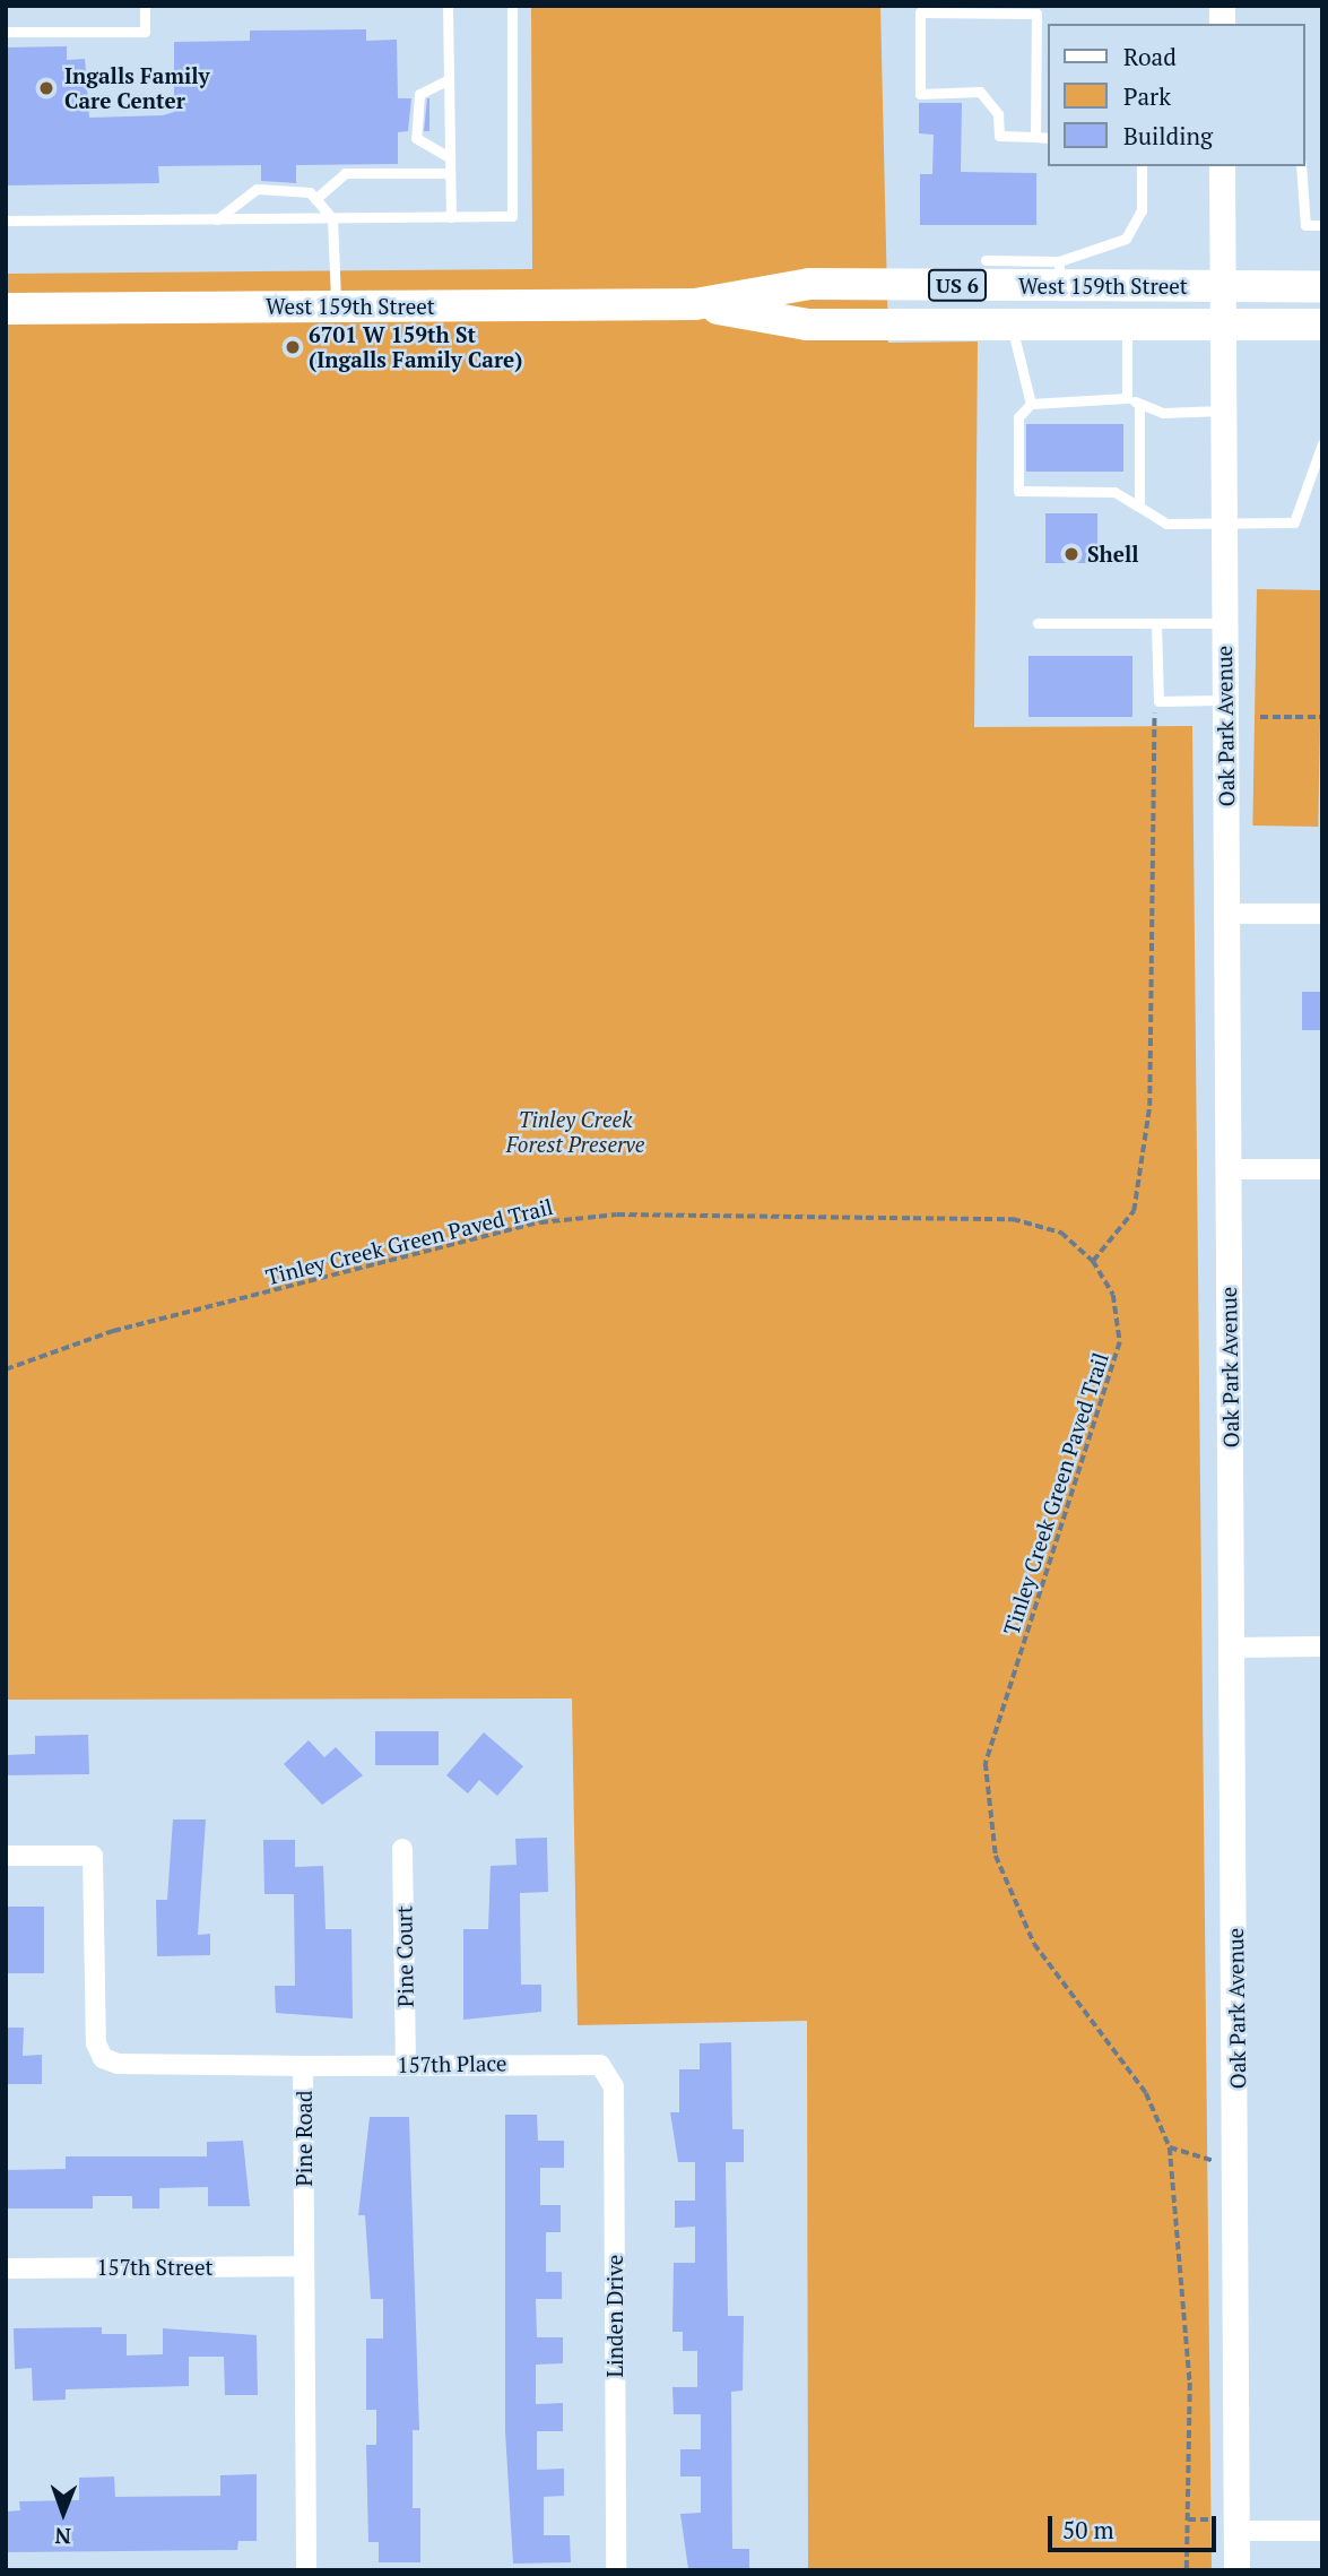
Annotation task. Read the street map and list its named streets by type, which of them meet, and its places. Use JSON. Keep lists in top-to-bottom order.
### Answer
{
  "streets": {
    "main road": ["US 6", "West 159th Street"],
    "street": [
      "Oak Park Avenue",
      "Pine Court",
      "157th Place",
      "Pine Road",
      "157th Street",
      "Linden Drive"
    ],
    "path": ["Tinley Creek Green Paved Trail"]
  },
  "crossings": [
    ["West 159th Street", "Oak Park Avenue"],
    ["Pine Court", "157th Place"],
    ["157th Place", "Pine Road"],
    ["157th Place", "Linden Drive"],
    ["Pine Road", "157th Street"]
  ],
  "parks": ["Tinley Creek Forest Preserve"],
  "places": ["Ingalls Family Care Center", "6701 W 159th St (Ingalls Family Care)", "Shell"],
  "legend": ["Road", "Park", "Building"],
  "scale_bar": "50 m",
  "north": "bottom"
}
